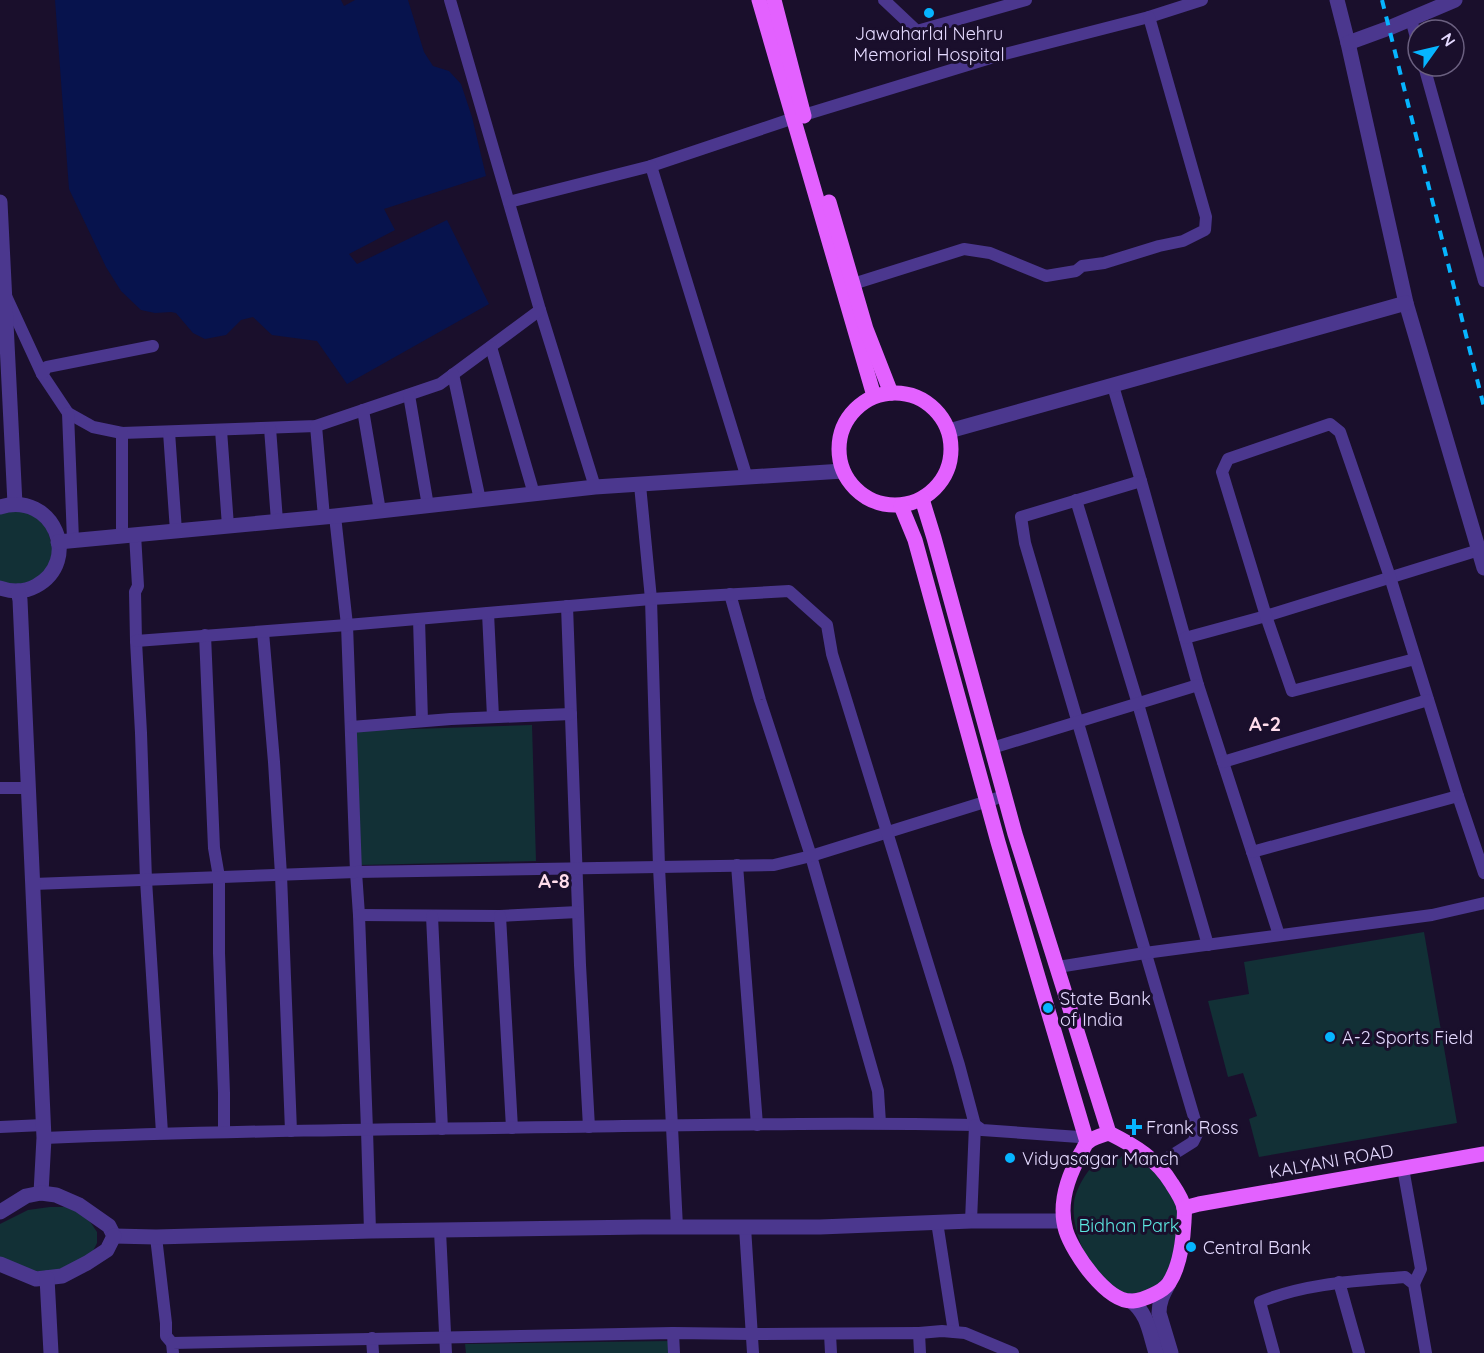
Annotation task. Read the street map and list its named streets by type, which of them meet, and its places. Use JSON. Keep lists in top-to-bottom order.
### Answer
{
  "streets": {
    "main road": ["KALYANI ROAD"]
  },
  "districts": ["A-2", "A-8"],
  "parks": ["Bidhan Park"],
  "places": {
    "other": [
      "Jawaharlal Nehru Memorial Hospital",
      "State Bank of India",
      "A-2 Sports Field",
      "Vidyasagar Manch",
      "Central Bank"
    ],
    "health": ["Frank Ross"]
  },
  "north": "top right"
}
